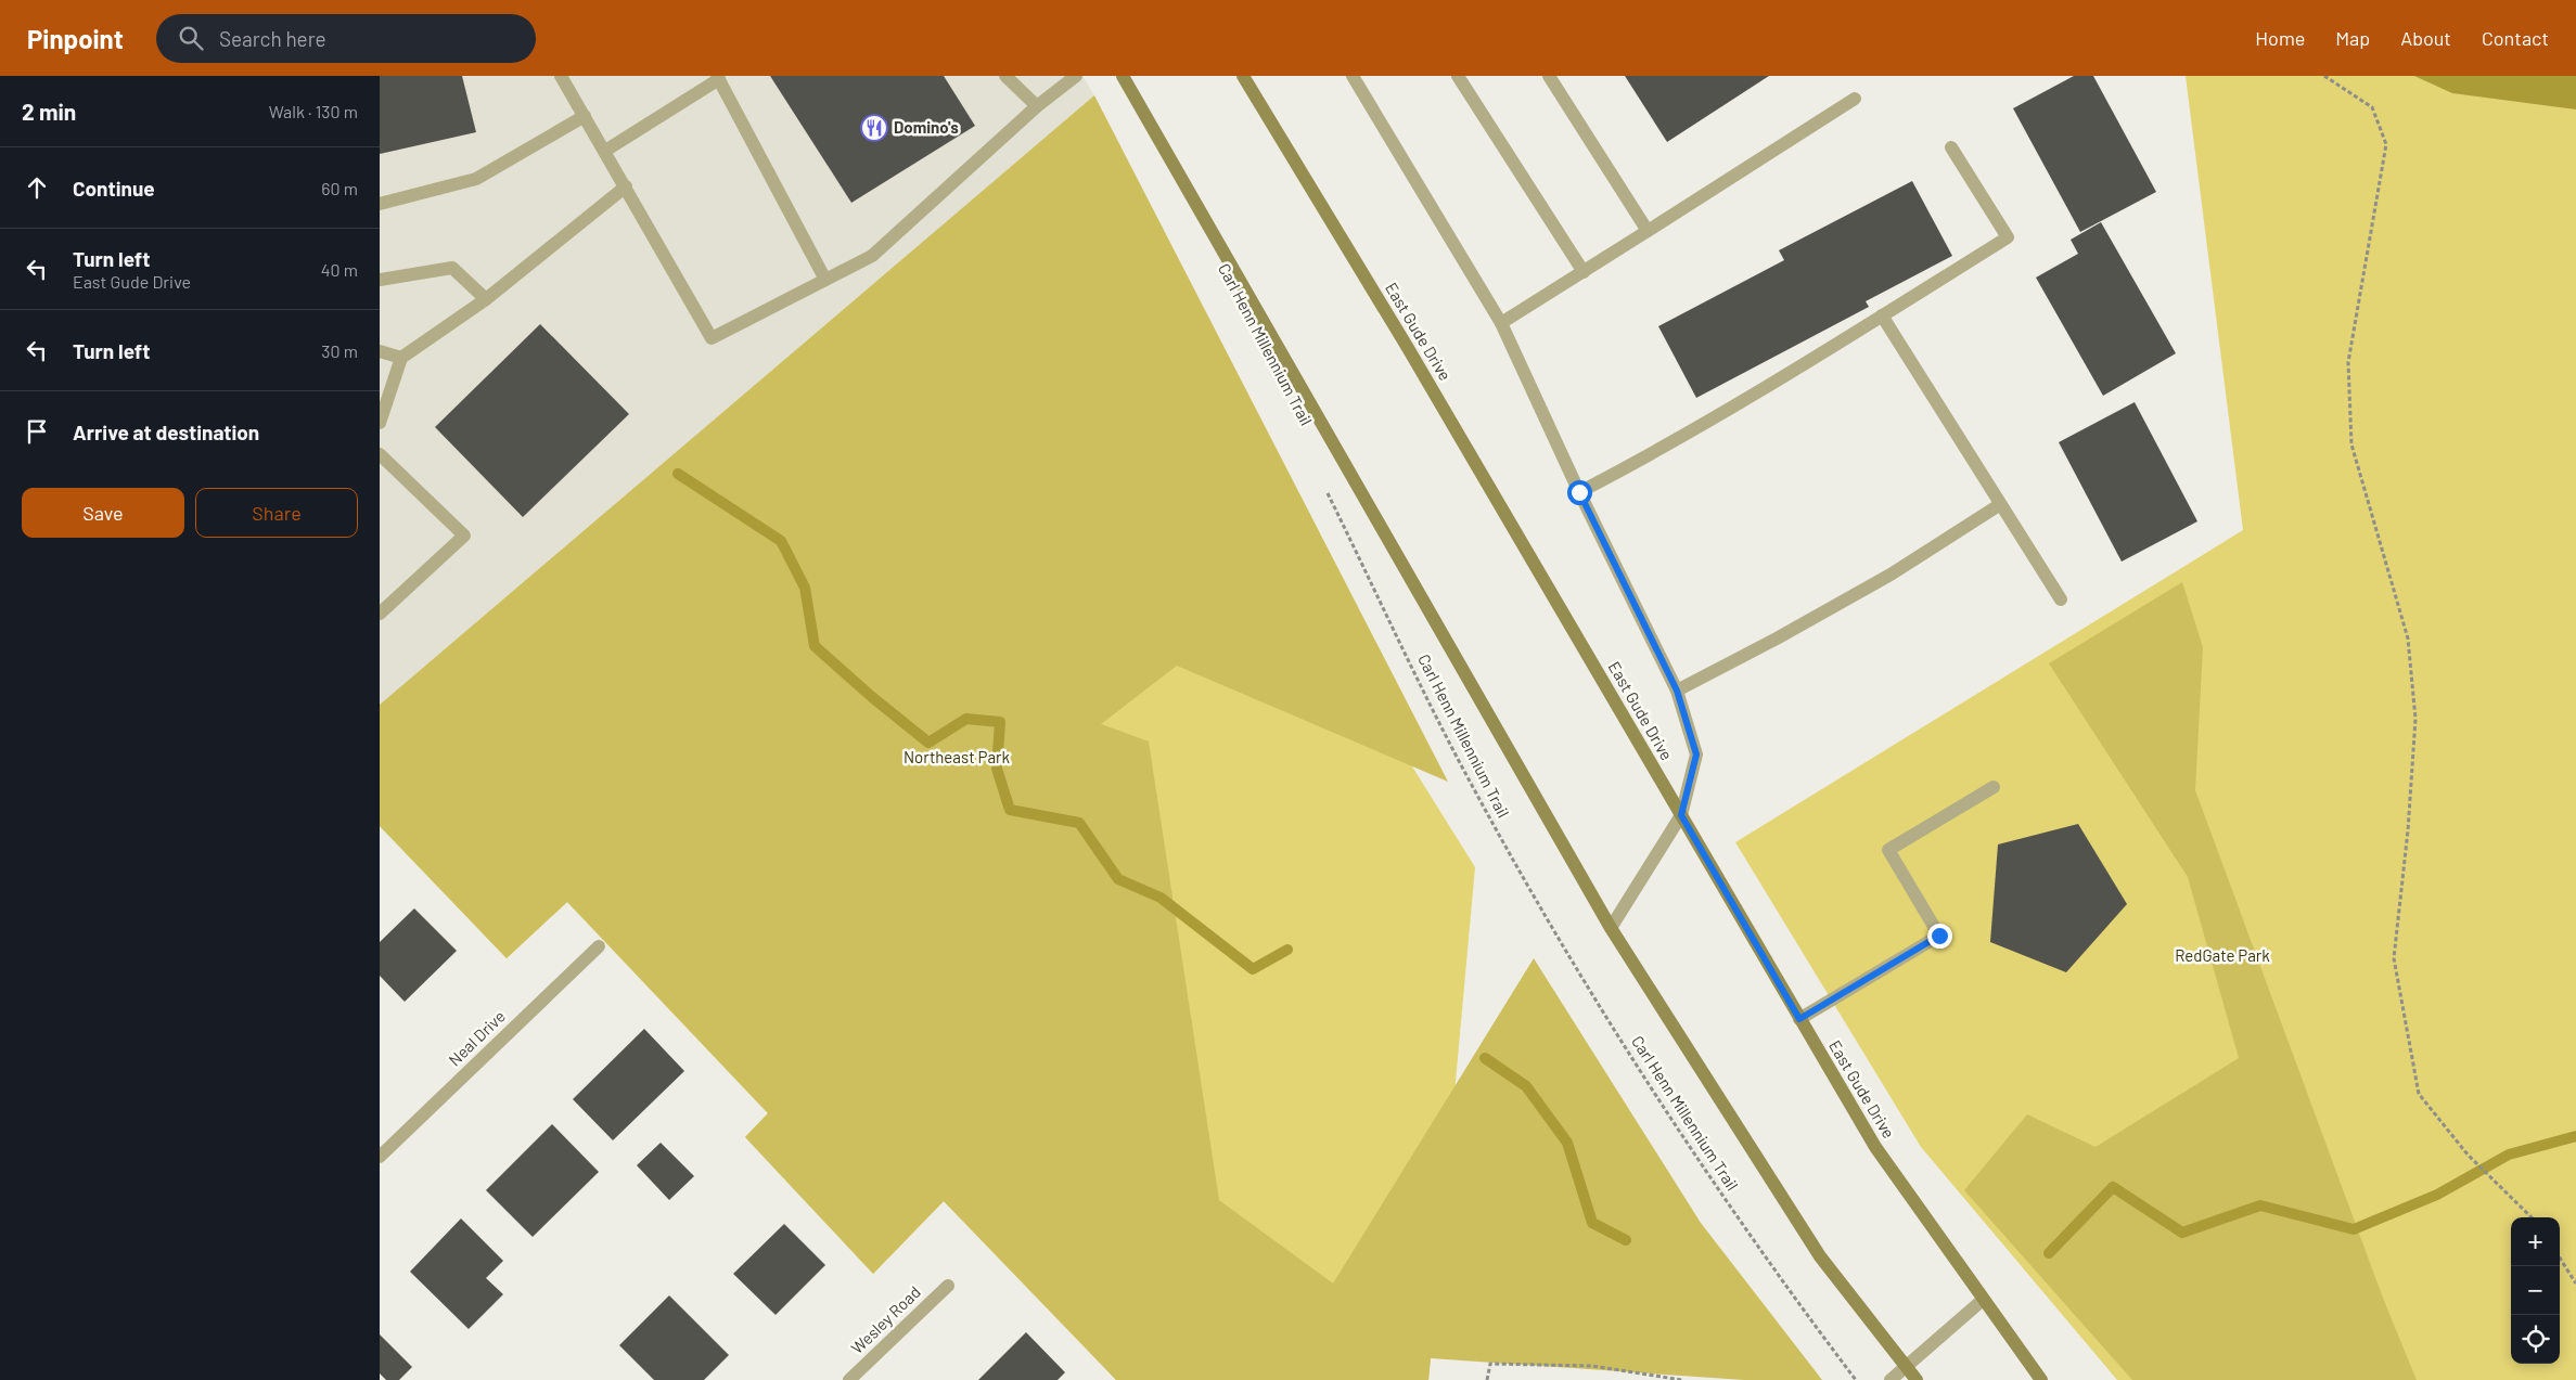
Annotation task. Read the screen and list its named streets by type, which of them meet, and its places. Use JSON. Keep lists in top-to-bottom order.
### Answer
{
  "streets": {
    "main road": ["East Gude Drive"],
    "street": ["Neal Drive", "Wesley Road"],
    "path": ["Carl Henn Millennium Trail"]
  },
  "parks": ["Northeast Park", "RedGate Park"],
  "places": {
    "restaurant": ["Domino's"]
  },
  "page": {
    "header": "Pinpoint",
    "search": "Search here",
    "nav": [
      "Home",
      "Map",
      "About",
      "Contact"
    ],
    "heading": ["2 min", "Walk · 130 m"],
    "list": [
      ["Continue", "60 m"],
      ["Turn left", "East Gude Drive", "40 m"],
      ["Turn left", "30 m"],
      "Arrive at destination"
    ],
    "buttons": ["Save", "Share"],
    "map_buttons": ["+", "−"]
  }
}
